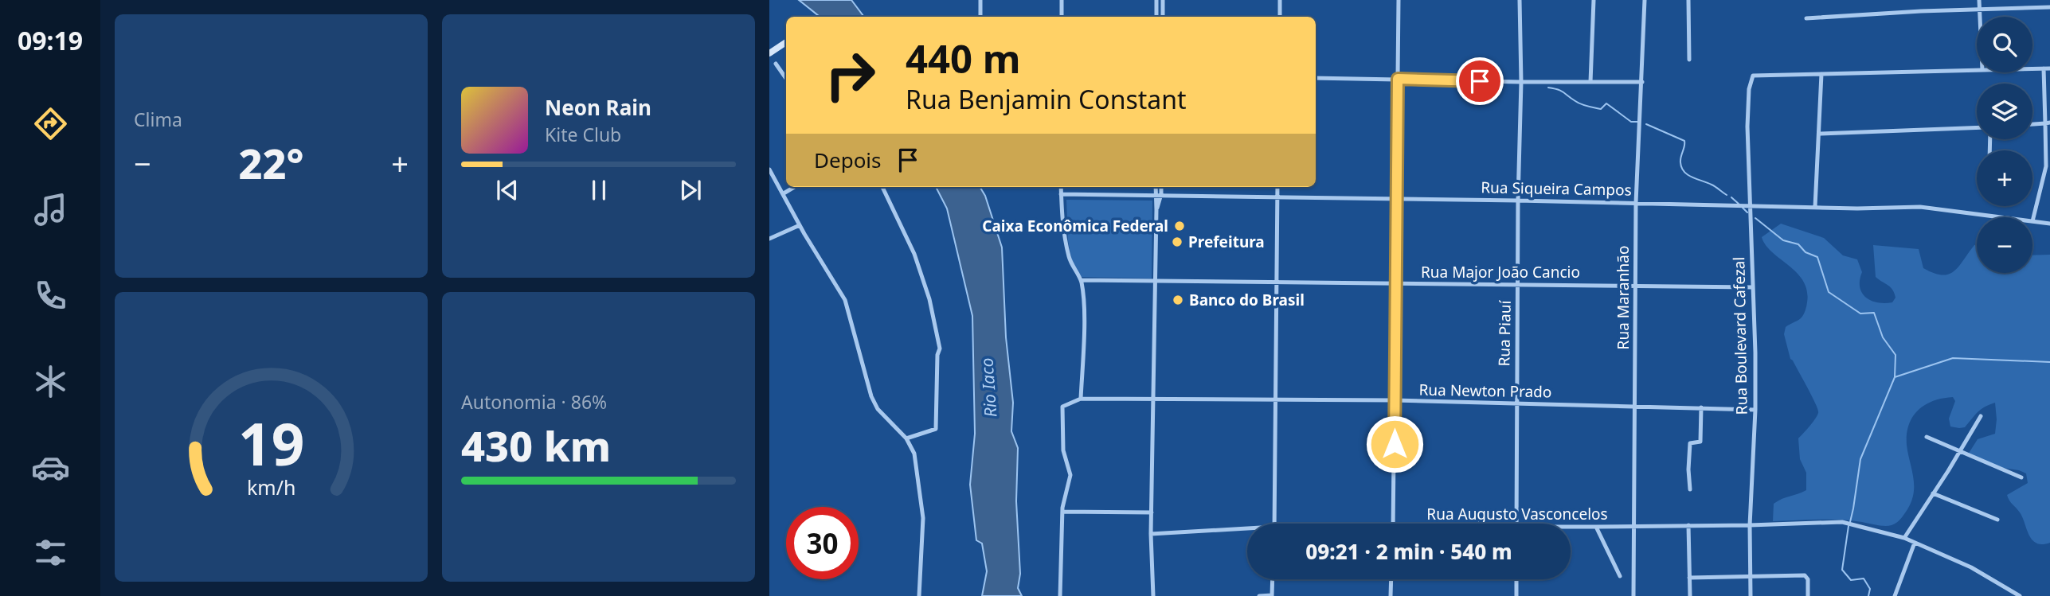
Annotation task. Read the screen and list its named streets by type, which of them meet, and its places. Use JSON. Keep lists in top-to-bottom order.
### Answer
{
  "streets": {
    "street": [
      "Rua Siqueira Campos",
      "Rua Major João Cancio",
      "Rua Maranhão",
      "Rua Piauí",
      "Rua Boulevard Cafezal",
      "Rua Newton Prado",
      "Rua Augusto Vasconcelos"
    ]
  },
  "crossings": [
    ["Rua Siqueira Campos", "Rua Maranhão"],
    ["Rua Siqueira Campos", "Rua Piauí"],
    ["Rua Siqueira Campos", "Rua Boulevard Cafezal"],
    ["Rua Major João Cancio", "Rua Maranhão"],
    ["Rua Major João Cancio", "Rua Piauí"],
    ["Rua Major João Cancio", "Rua Boulevard Cafezal"],
    ["Rua Maranhão", "Rua Newton Prado"],
    ["Rua Maranhão", "Rua Augusto Vasconcelos"],
    ["Rua Piauí", "Rua Newton Prado"],
    ["Rua Boulevard Cafezal", "Rua Newton Prado"],
    ["Rua Boulevard Cafezal", "Rua Augusto Vasconcelos"]
  ],
  "water": ["Rio Iaco"],
  "places": ["Caixa Econômica Federal", "Prefeitura", "Banco do Brasil"],
  "page": {
    "tabs": "09:19",
    "tile": [
      "Clima",
      ["Autonomia · 86%", "430 km"]
    ],
    "map_buttons": ["+", "−"],
    "turn": ["440 m", "Rua Benjamin Constant"],
    "song": ["Neon Rain", "Kite Club"],
    "then": "Depois",
    "heat": ["−", "22°", "+"],
    "limit": "30",
    "trip": "09:21 · 2 min · 540 m",
    "gauge": ["19", "km/h"]
  }
}
